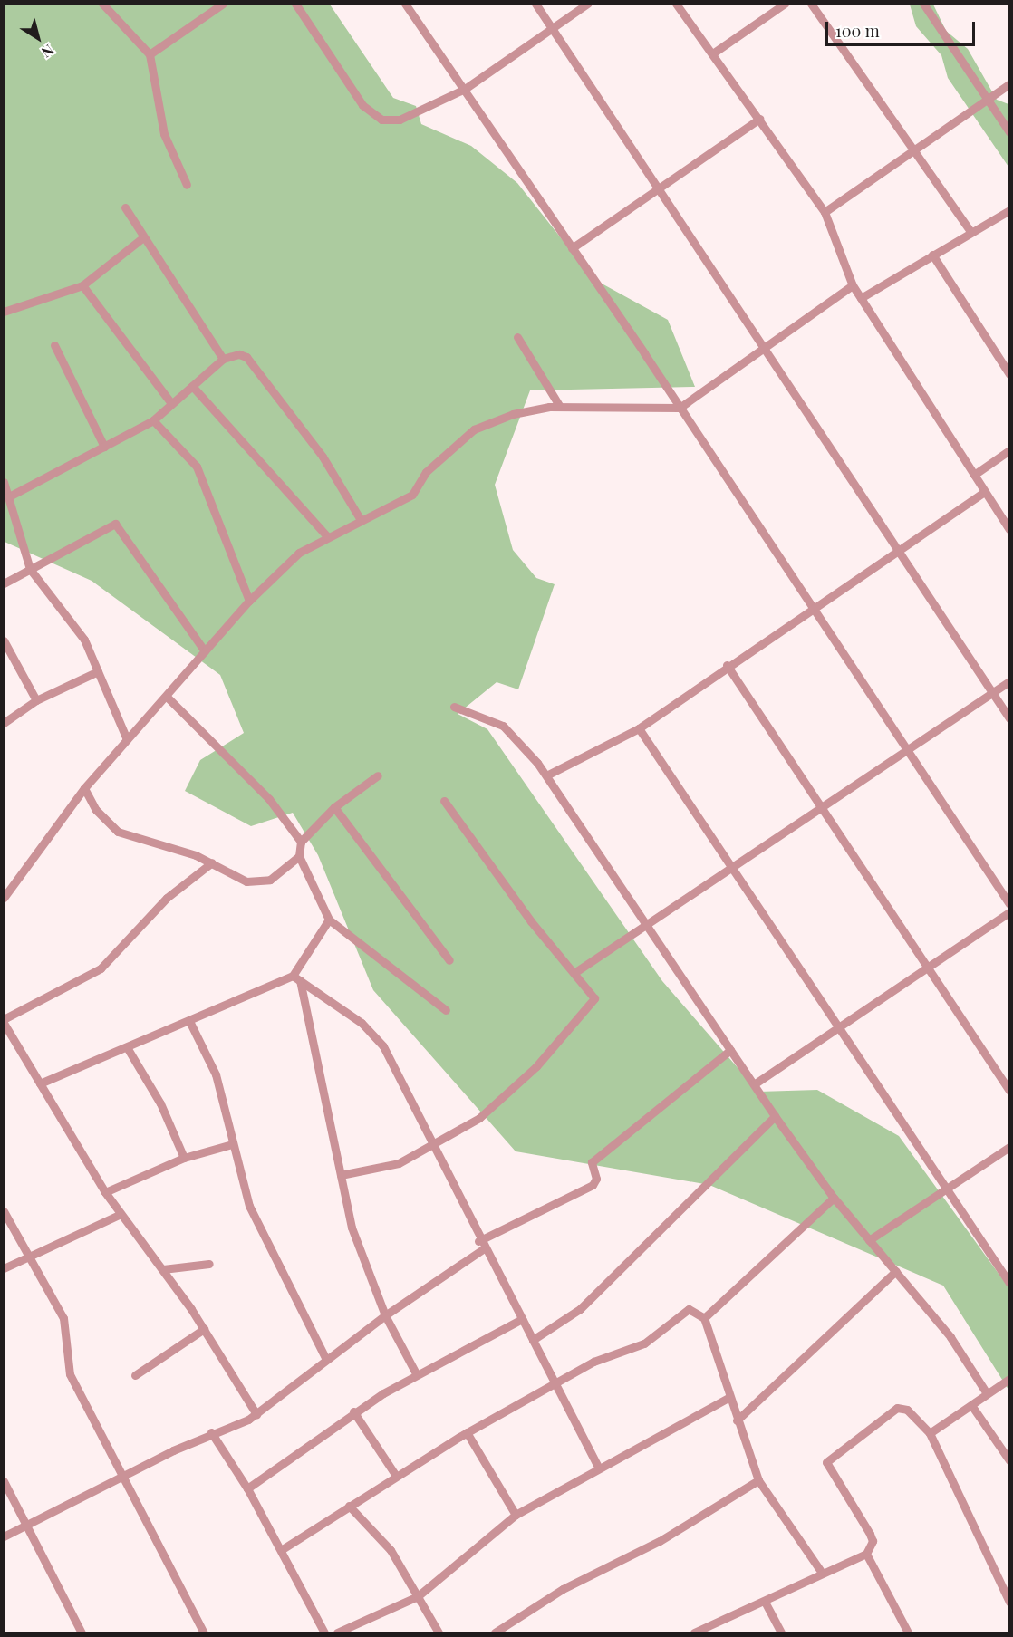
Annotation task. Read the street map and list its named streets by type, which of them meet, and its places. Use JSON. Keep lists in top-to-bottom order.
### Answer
{
  "scale_bar": "100 m",
  "north": "bottom right"
}
